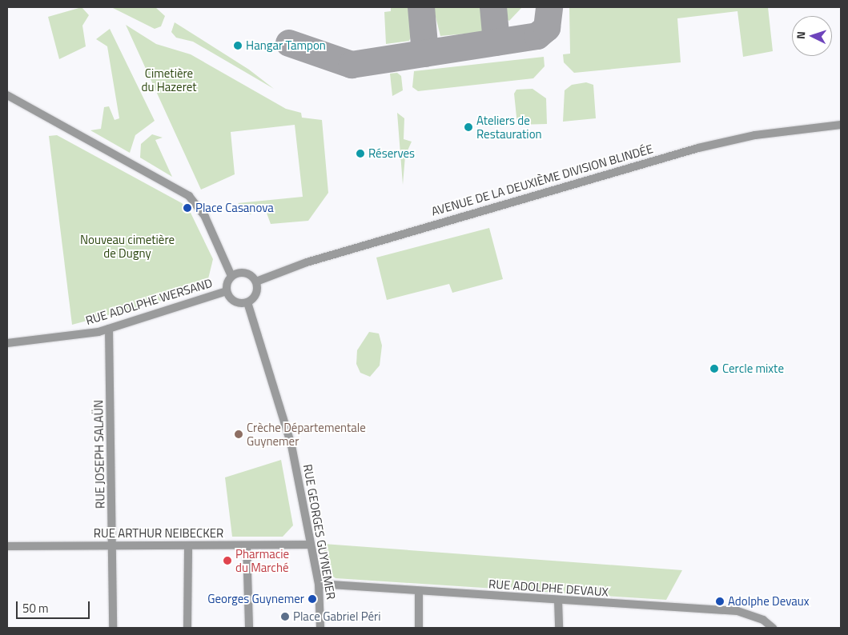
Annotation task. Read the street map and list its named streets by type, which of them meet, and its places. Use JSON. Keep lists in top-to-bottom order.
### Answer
{
  "streets": {
    "street": [
      "AVENUE DE LA DEUXIÈME DIVISION BLINDÉE",
      "RUE ADOLPHE WERSAND",
      "RUE JOSEPH SALAÜN",
      "RUE GEORGES GUYNEMER",
      "RUE ARTHUR NEIBECKER",
      "RUE ADOLPHE DEVAUX"
    ]
  },
  "crossings": [
    ["AVENUE DE LA DEUXIÈME DIVISION BLINDÉE", "RUE ADOLPHE WERSAND"],
    ["AVENUE DE LA DEUXIÈME DIVISION BLINDÉE", "RUE GEORGES GUYNEMER"],
    ["RUE ADOLPHE WERSAND", "RUE JOSEPH SALAÜN"],
    ["RUE ADOLPHE WERSAND", "RUE GEORGES GUYNEMER"],
    ["RUE JOSEPH SALAÜN", "RUE ARTHUR NEIBECKER"],
    ["RUE GEORGES GUYNEMER", "RUE ARTHUR NEIBECKER"],
    ["RUE GEORGES GUYNEMER", "RUE ADOLPHE DEVAUX"]
  ],
  "parks": ["Cimetière du Hazeret", "Nouveau cimetière de Dugny"],
  "places": [
    "Hangar Tampon",
    "Ateliers de Restauration",
    "Réserves",
    "Place Casanova",
    "Cercle mixte",
    "Crèche Départementale Guynemer",
    "Pharmacie du Marché",
    "Georges Guynemer",
    "Adolphe Devaux",
    "Place Gabriel Péri"
  ],
  "scale_bar": "50 m",
  "north": "left"
}
